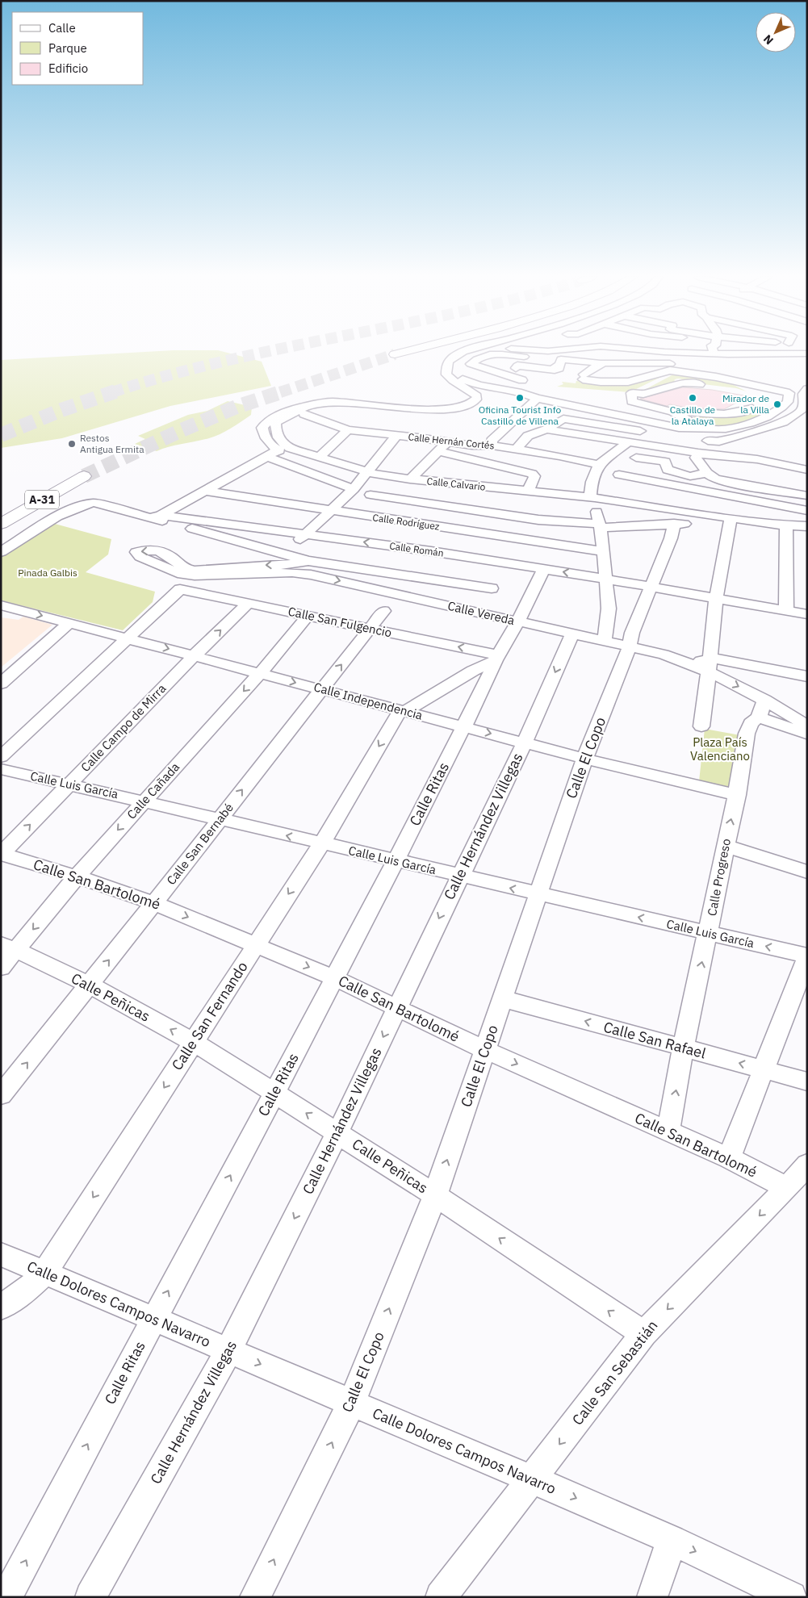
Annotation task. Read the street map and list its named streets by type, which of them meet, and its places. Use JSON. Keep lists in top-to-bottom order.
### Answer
{
  "streets": {
    "highway": ["A-31"],
    "street": [
      "Calle Hernán Cortés",
      "Calle Calvario",
      "Calle Rodríguez",
      "Calle Román",
      "Calle Vereda",
      "Calle San Fulgencio",
      "Calle Independencia",
      "Calle Campo de Mirra",
      "Calle El Copo",
      "Calle Luis García",
      "Calle Cañada",
      "Calle Ritas",
      "Calle Hernández Villegas",
      "Calle San Bernabé",
      "Calle Progreso",
      "Calle San Bartolomé",
      "Calle Peñicas",
      "Calle San Fernando",
      "Calle San Rafael",
      "Calle Dolores Campos Navarro",
      "Calle San Sebastián"
    ]
  },
  "crossings": [
    ["Calle Hernán Cortés", "Calle Calvario"],
    ["Calle Román", "Calle El Copo"],
    ["Calle Román", "Calle Ritas"],
    ["Calle Vereda", "Calle El Copo"],
    ["Calle Vereda", "Calle Ritas"],
    ["Calle Vereda", "Calle Hernández Villegas"],
    ["Calle San Fulgencio", "Calle Independencia"],
    ["Calle San Fulgencio", "Calle Campo de Mirra"],
    ["Calle San Fulgencio", "Calle Cañada"],
    ["Calle San Fulgencio", "Calle Ritas"],
    ["Calle San Fulgencio", "Calle San Bernabé"],
    ["Calle San Fulgencio", "Calle San Fernando"],
    ["Calle Independencia", "Calle Campo de Mirra"],
    ["Calle Independencia", "Calle El Copo"],
    ["Calle Independencia", "Calle Cañada"],
    ["Calle Independencia", "Calle Ritas"],
    ["Calle Independencia", "Calle Hernández Villegas"],
    ["Calle Independencia", "Calle San Bernabé"],
    ["Calle Independencia", "Calle Progreso"],
    ["Calle Independencia", "Calle San Fernando"],
    ["Calle Campo de Mirra", "Calle Luis García"],
    ["Calle Campo de Mirra", "Calle San Bartolomé"],
    ["Calle El Copo", "Calle Luis García"],
    ["Calle El Copo", "Calle San Bartolomé"],
    ["Calle El Copo", "Calle Peñicas"],
    ["Calle El Copo", "Calle San Rafael"],
    ["Calle El Copo", "Calle Dolores Campos Navarro"],
    ["Calle Luis García", "Calle Cañada"],
    ["Calle Luis García", "Calle Ritas"],
    ["Calle Luis García", "Calle Hernández Villegas"],
    ["Calle Luis García", "Calle San Bernabé"],
    ["Calle Luis García", "Calle Progreso"],
    ["Calle Luis García", "Calle San Fernando"],
    ["Calle Cañada", "Calle San Bartolomé"],
    ["Calle Cañada", "Calle Peñicas"],
    ["Calle Ritas", "Calle San Bartolomé"],
    ["Calle Ritas", "Calle Peñicas"],
    ["Calle Ritas", "Calle San Fernando"],
    ["Calle Ritas", "Calle Dolores Campos Navarro"],
    ["Calle Hernández Villegas", "Calle San Bartolomé"],
    ["Calle Hernández Villegas", "Calle Peñicas"],
    ["Calle Hernández Villegas", "Calle Dolores Campos Navarro"],
    ["Calle San Bernabé", "Calle San Bartolomé"],
    ["Calle San Bernabé", "Calle Peñicas"],
    ["Calle Progreso", "Calle San Bartolomé"],
    ["Calle Progreso", "Calle San Rafael"],
    ["Calle San Bartolomé", "Calle San Fernando"],
    ["Calle San Bartolomé", "Calle San Sebastián"],
    ["Calle Peñicas", "Calle San Fernando"],
    ["Calle Peñicas", "Calle San Sebastián"],
    ["Calle San Fernando", "Calle Dolores Campos Navarro"],
    ["Calle Dolores Campos Navarro", "Calle San Sebastián"]
  ],
  "one_way": [
    "Calle Campo de Mirra",
    "Calle El Copo",
    "Calle Luis García",
    "Calle Ritas",
    "Calle Hernández Villegas",
    "Calle San Bernabé",
    "Calle San Bartolomé",
    "Calle Peñicas",
    "Calle San Fernando",
    "Calle San Rafael",
    "Calle Dolores Campos Navarro",
    "Calle San Sebastián"
  ],
  "parks": ["Pinada Galbis", "Plaza País Valenciano"],
  "places": [
    "Oficina Tourist Info Castillo de Villena",
    "Castillo de la Atalaya",
    "Mirador de la Villa",
    "Restos Antigua Ermita"
  ],
  "legend": ["Calle", "Parque", "Edificio"],
  "north": "bottom left"
}
